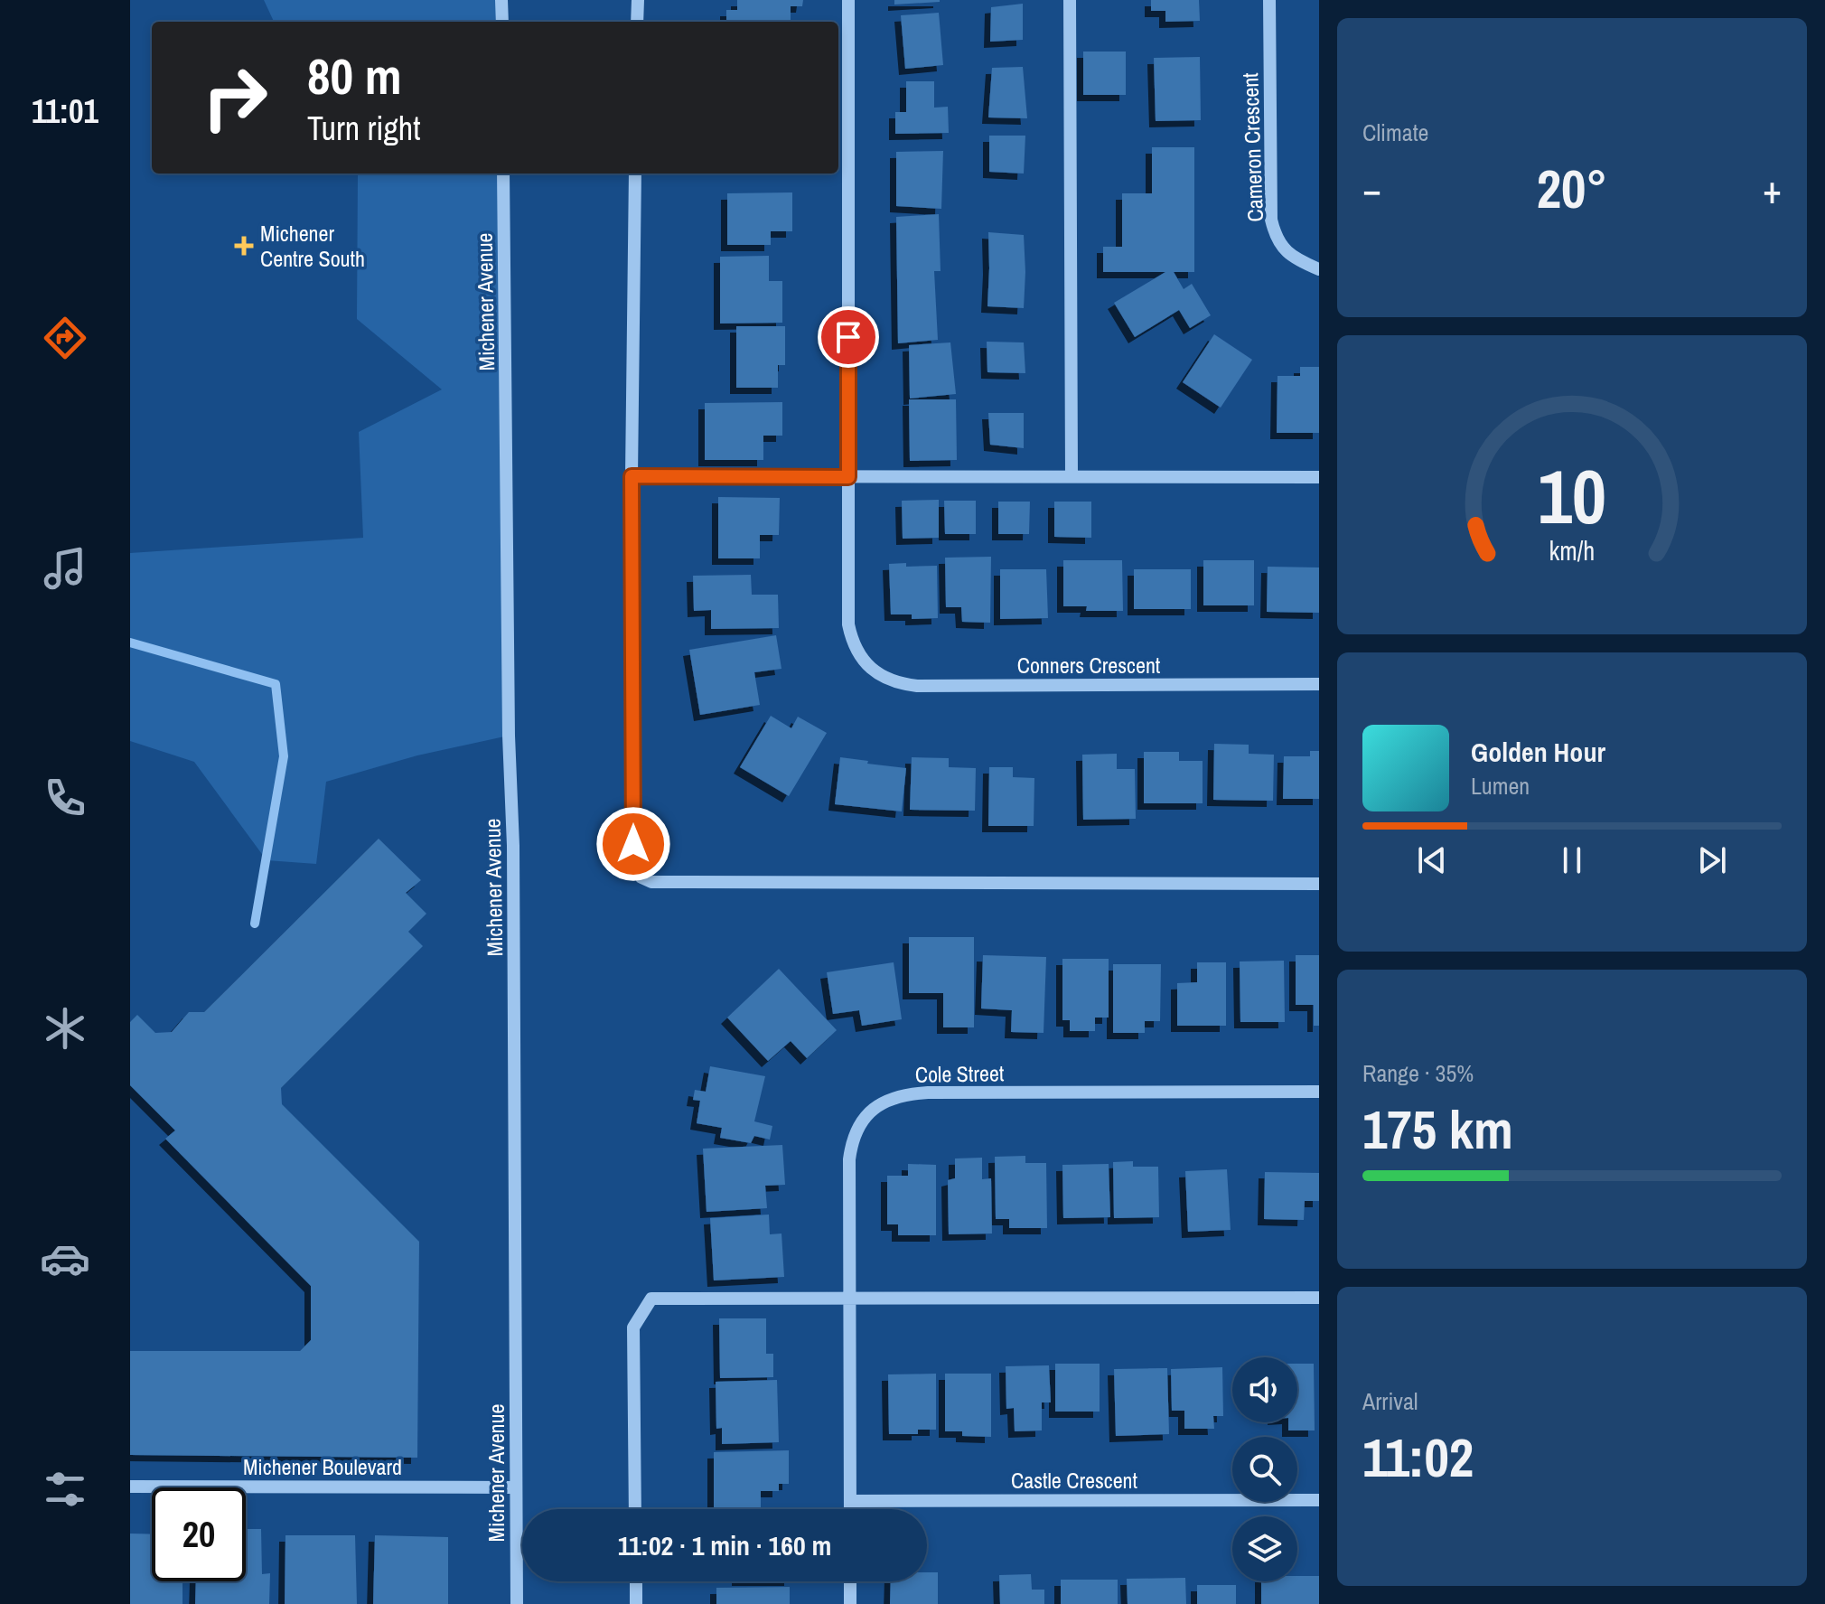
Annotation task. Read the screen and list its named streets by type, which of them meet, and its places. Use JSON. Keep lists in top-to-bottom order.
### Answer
{
  "streets": {
    "street": [
      "Cameron Crescent",
      "Michener Avenue",
      "Conners Crescent",
      "Cole Street",
      "Michener Boulevard",
      "Castle Crescent"
    ]
  },
  "crossings": [
    ["Michener Avenue", "Michener Boulevard"],
    ["Cole Street", "Castle Crescent"]
  ],
  "places": {
    "health": ["Michener Centre South"]
  },
  "page": {
    "tabs": "11:01",
    "tile": [
      "Climate",
      ["Range · 35%", "175 km"],
      ["Arrival", "11:02"]
    ],
    "turn": ["80 m", "Turn right"],
    "heat": ["−", "20°", "+"],
    "song": ["Golden Hour", "Lumen"],
    "limit": "20",
    "trip": "11:02 · 1 min · 160 m",
    "gauge": ["10", "km/h"]
  }
}
